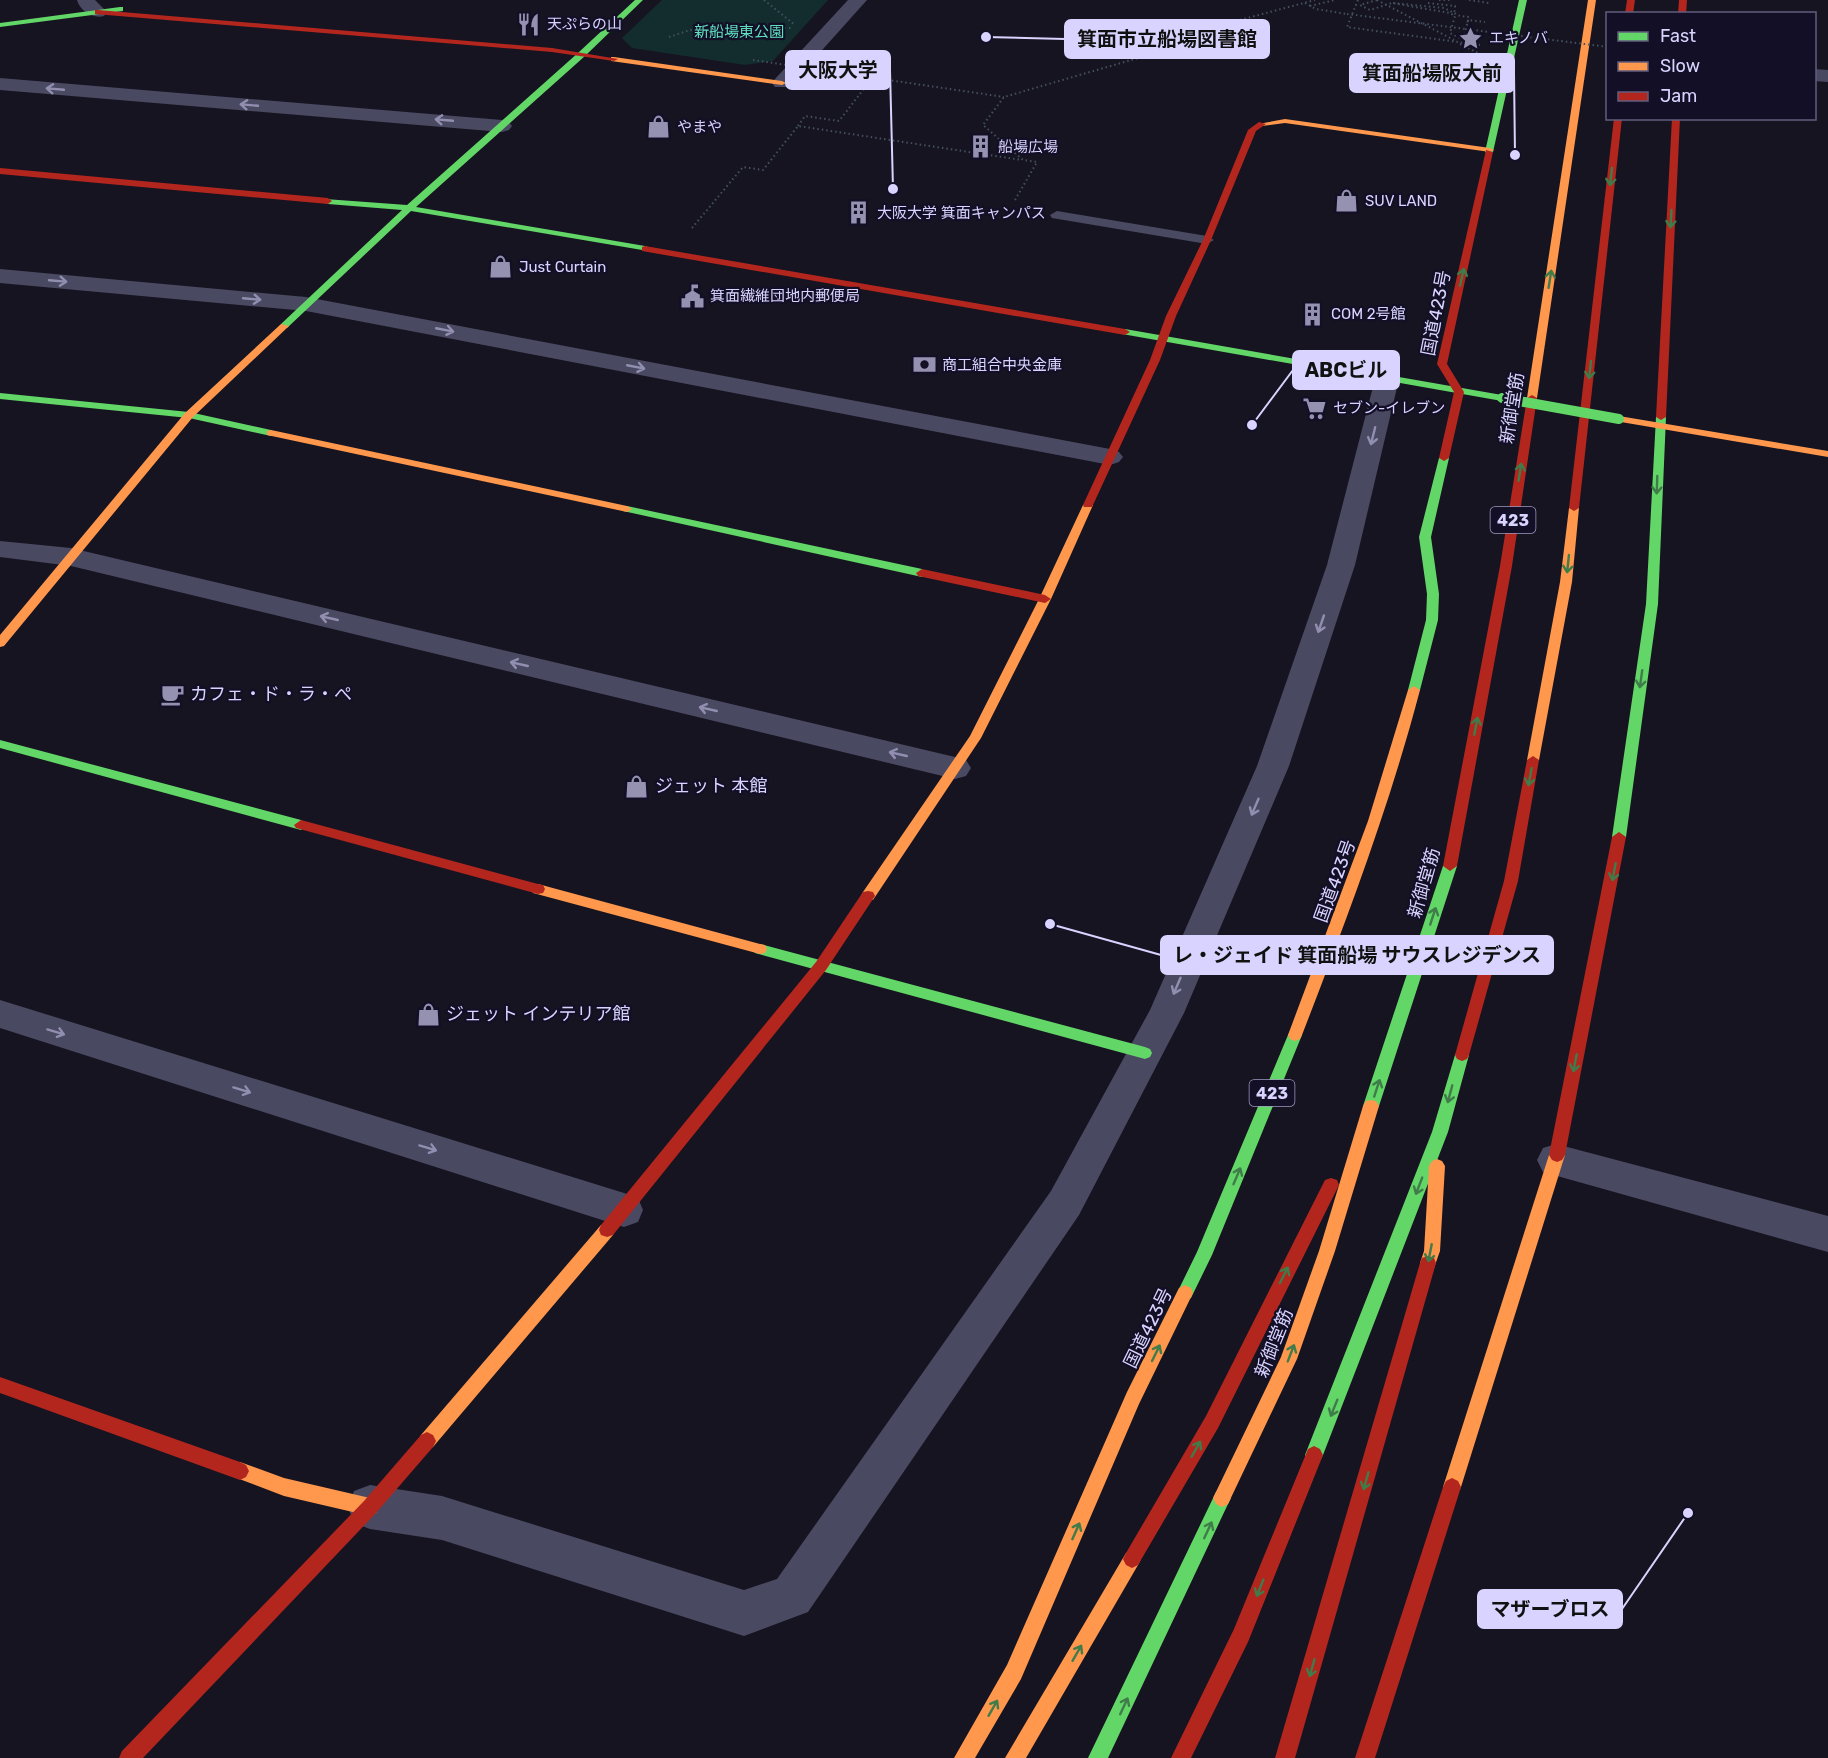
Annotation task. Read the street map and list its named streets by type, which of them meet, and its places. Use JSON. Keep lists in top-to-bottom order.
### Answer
{
  "streets": {
    "main road": ["国道423号", "新御堂筋", "423"]
  },
  "parks": ["新船場東公園"],
  "places": {
    "restaurant": ["天ぷらの山"],
    "other": [
      "箕面市立船場図書館",
      "箕面船場阪大前",
      "大阪大学",
      "ABCビル",
      "レ・ジェイド 箕面船場 サウスレジデンス",
      "マザーブロス"
    ],
    "place": ["エキノバ"],
    "shop": [
      "やまや",
      "SUV LAND",
      "Just Curtain",
      "ジェット 本館",
      "ジェット インテリア館"
    ],
    "building": ["船場広場", "大阪大学 箕面キャンパス", "COM 2号館"],
    "public building": ["箕面繊維団地内郵便局"],
    "bank": ["商工組合中央金庫"],
    "supermarket": ["セブン-イレブン"],
    "cafe": ["カフェ・ド・ラ・ぺ"]
  },
  "legend": ["Fast", "Slow", "Jam"]
}
